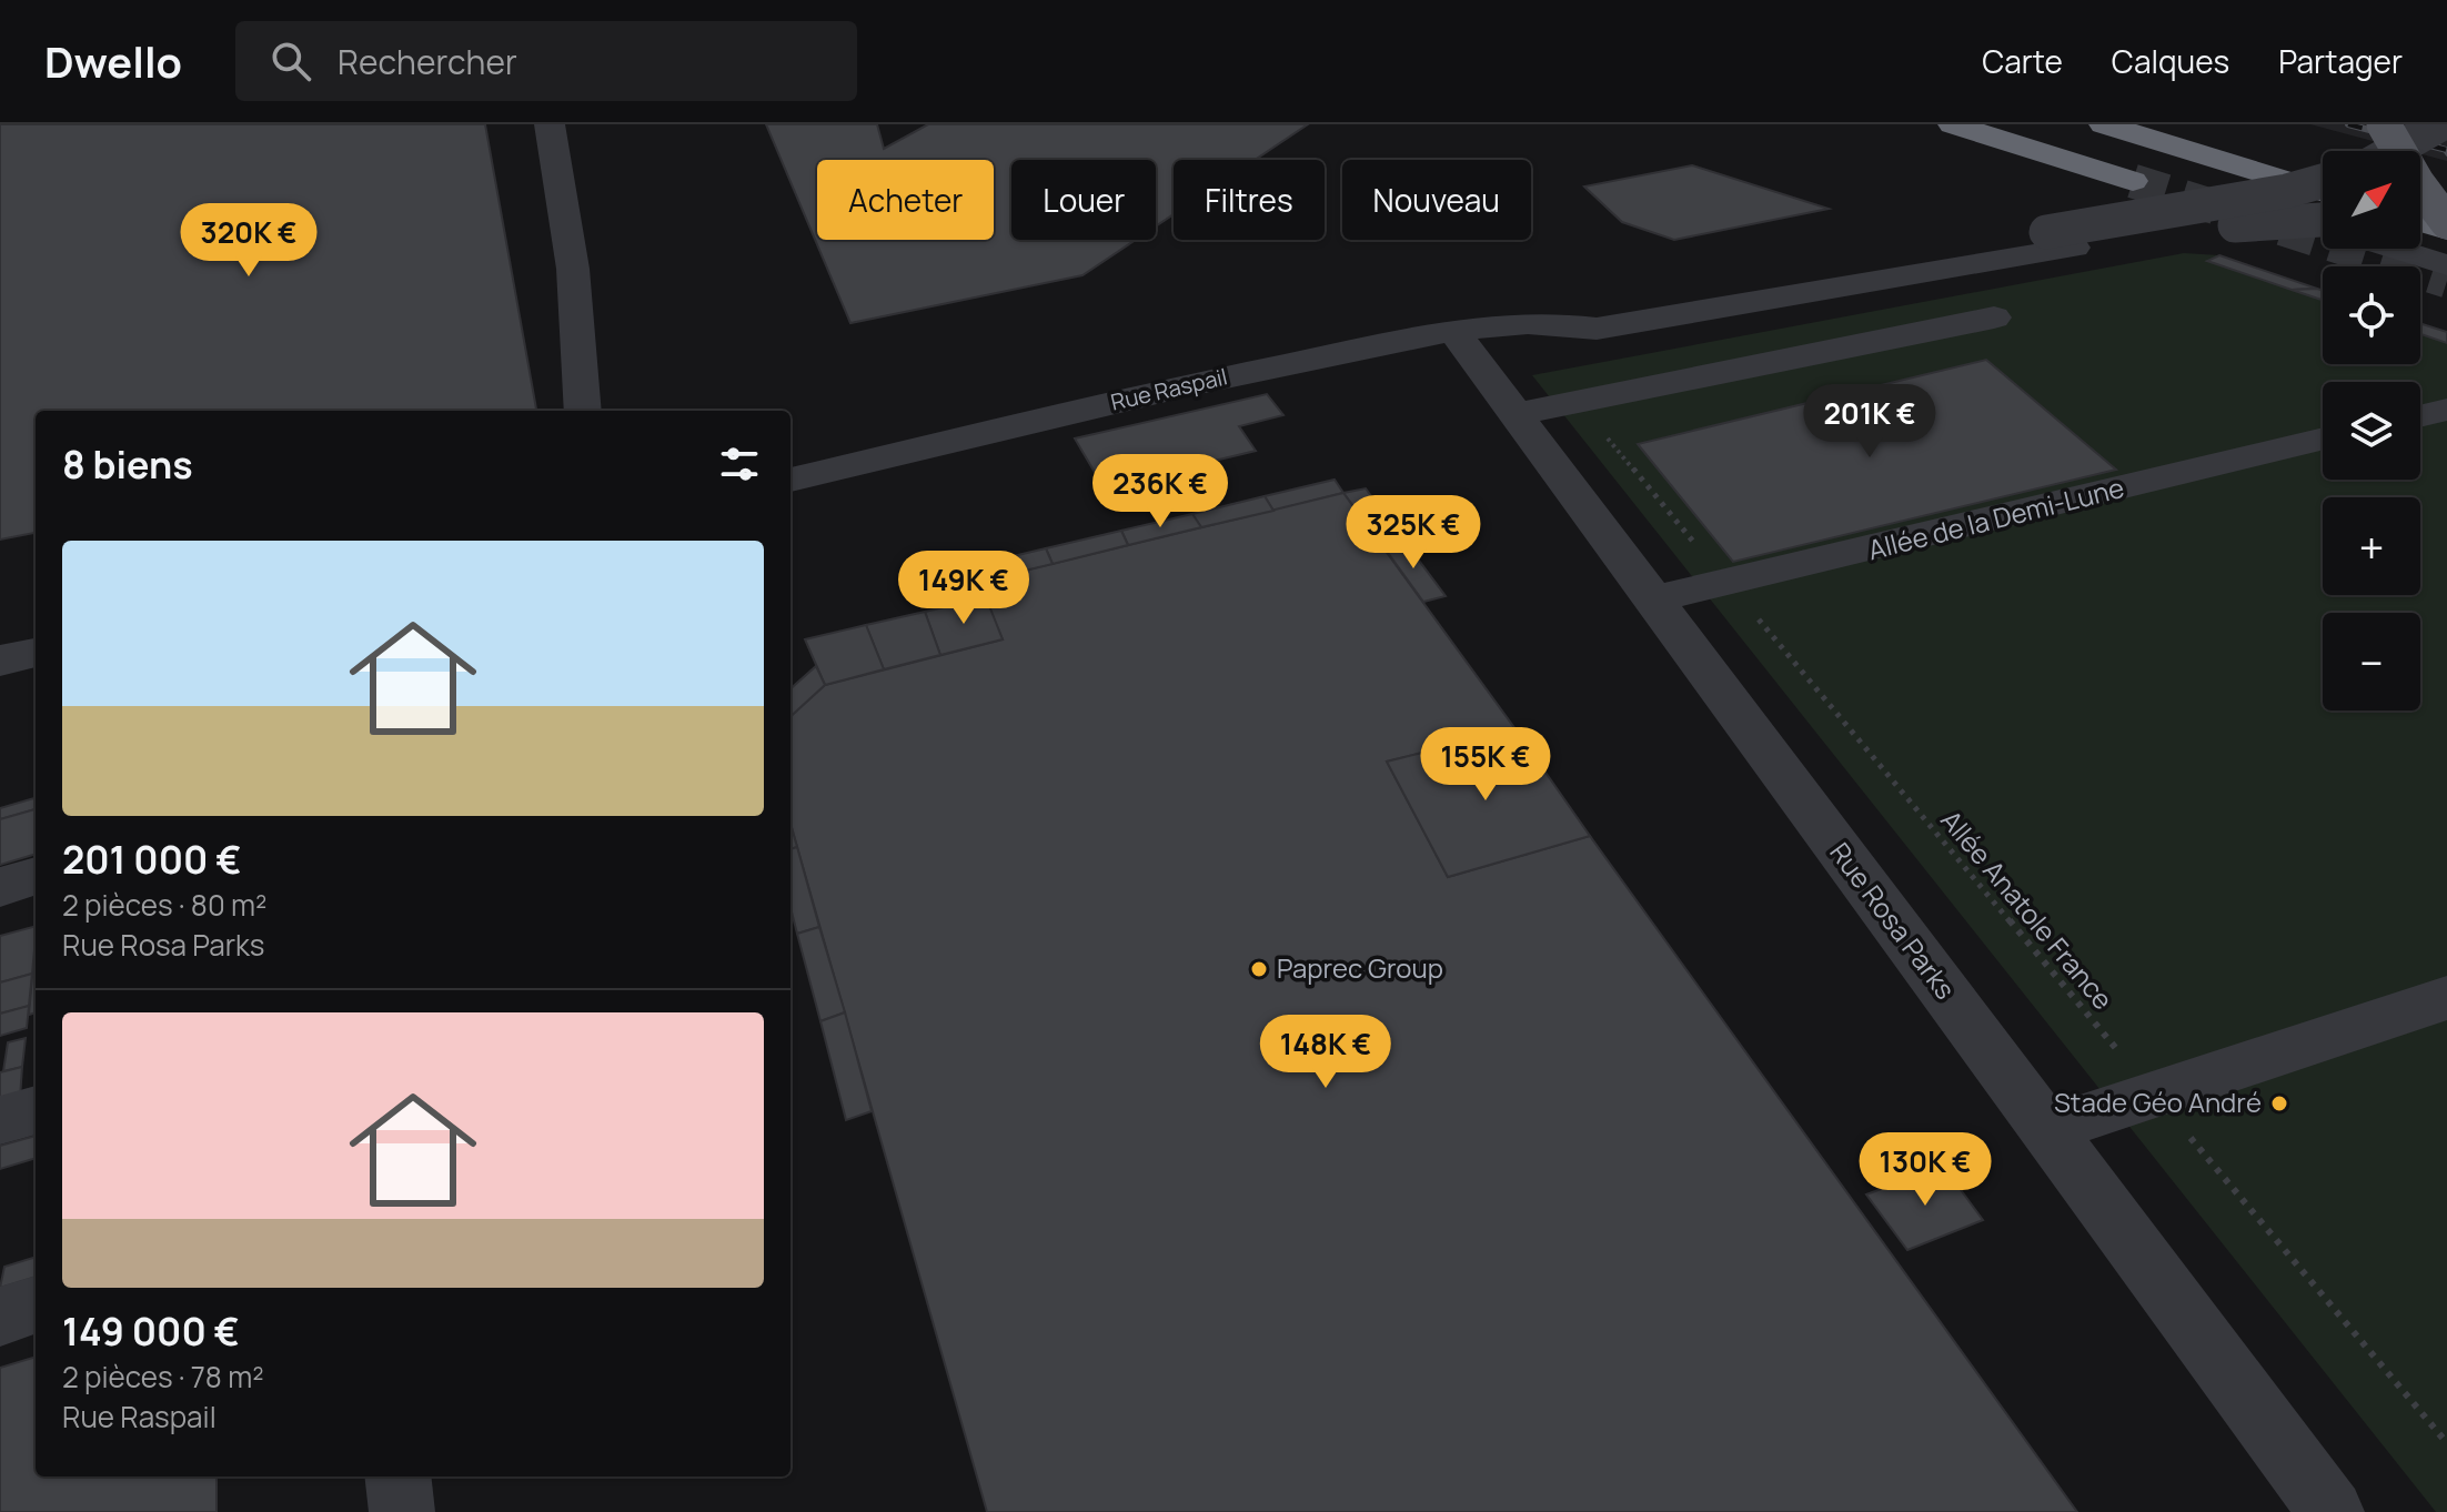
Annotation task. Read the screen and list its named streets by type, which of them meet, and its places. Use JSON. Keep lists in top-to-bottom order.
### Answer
{
  "streets": {
    "street": ["Rue Raspail", "Allée de la Demi-Lune", "Rue Rosa Parks"],
    "path": ["Allée Anatole France"]
  },
  "crossings": [
    ["Rue Raspail", "Rue Rosa Parks"],
    ["Allée de la Demi-Lune", "Allée Anatole France"],
    ["Allée de la Demi-Lune", "Rue Rosa Parks"]
  ],
  "places": ["Paprec Group", "Stade Géo André"],
  "north": "top right",
  "page": {
    "header": "Dwello",
    "search": "Rechercher",
    "nav": ["Carte", "Calques", "Partager"],
    "map_buttons": ["+", "−"],
    "chip": [
      "Acheter",
      "Louer",
      "Filtres",
      "Nouveau"
    ],
    "price": [
      "320K €",
      "201K €",
      "236K €",
      "325K €",
      "149K €",
      "155K €",
      "148K €",
      "130K €"
    ],
    "heading": "8 biens",
    "list": [
      {
        "name": "201 000 €",
        "note": "2 pièces · 80 m² · Rue Rosa Parks"
      },
      {
        "name": "149 000 €",
        "note": "2 pièces · 78 m² · Rue Raspail"
      }
    ]
  }
}
